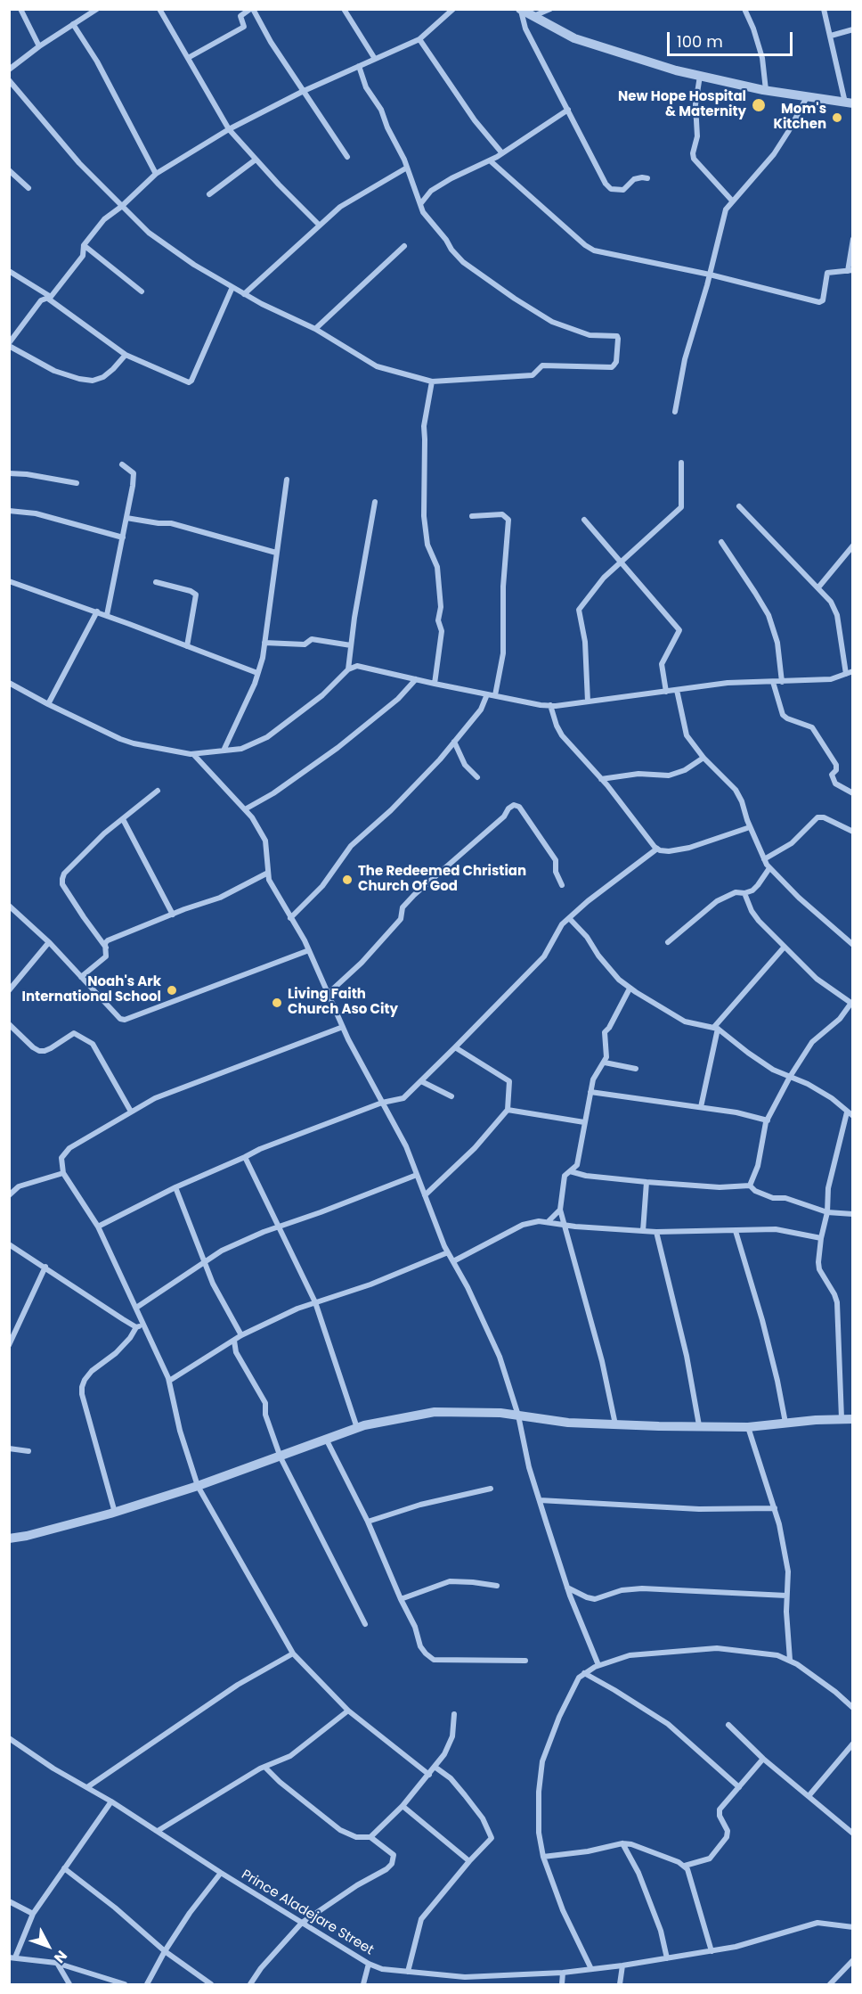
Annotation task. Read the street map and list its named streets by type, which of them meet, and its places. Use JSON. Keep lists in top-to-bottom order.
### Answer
{
  "streets": {
    "street": ["Prince Aladejare Street"]
  },
  "places": [
    "New Hope Hospital & Maternity",
    "Mom's Kitchen",
    "The Redeemed Christian Church Of God",
    "Noah's Ark International School",
    "Living Faith Church Aso City"
  ],
  "scale_bar": "100 m",
  "north": "bottom right"
}
